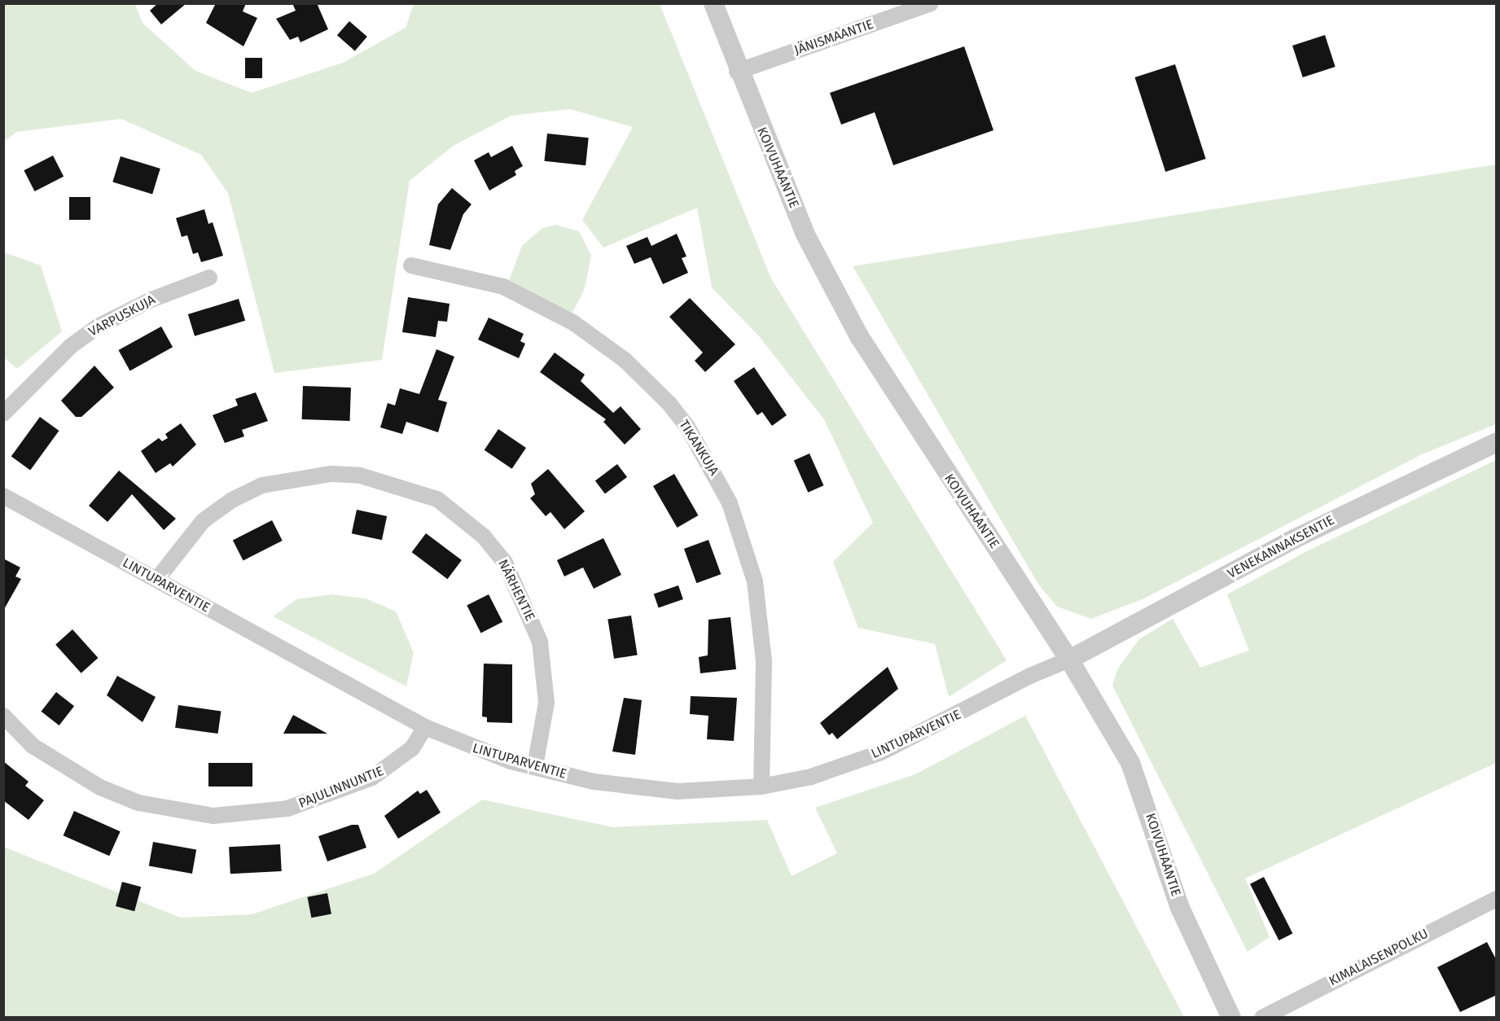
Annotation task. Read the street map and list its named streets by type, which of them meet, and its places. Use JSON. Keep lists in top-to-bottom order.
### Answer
{
  "streets": {
    "street": [
      "JÄNISMAANTIE",
      "KOIVUHAANTIE",
      "VARPUSKUJA",
      "TIKANKUJA",
      "VENEKANNAKSENTIE",
      "LINTUPARVENTIE",
      "NÄRHENTIE",
      "PAJULINNUNTIE",
      "KIMALAISENPOLKU"
    ]
  },
  "crossings": [
    ["JÄNISMAANTIE", "KOIVUHAANTIE"],
    ["KOIVUHAANTIE", "VENEKANNAKSENTIE"],
    ["KOIVUHAANTIE", "LINTUPARVENTIE"],
    ["TIKANKUJA", "LINTUPARVENTIE"],
    ["VENEKANNAKSENTIE", "LINTUPARVENTIE"],
    ["LINTUPARVENTIE", "NÄRHENTIE"],
    ["LINTUPARVENTIE", "PAJULINNUNTIE"]
  ]
}
